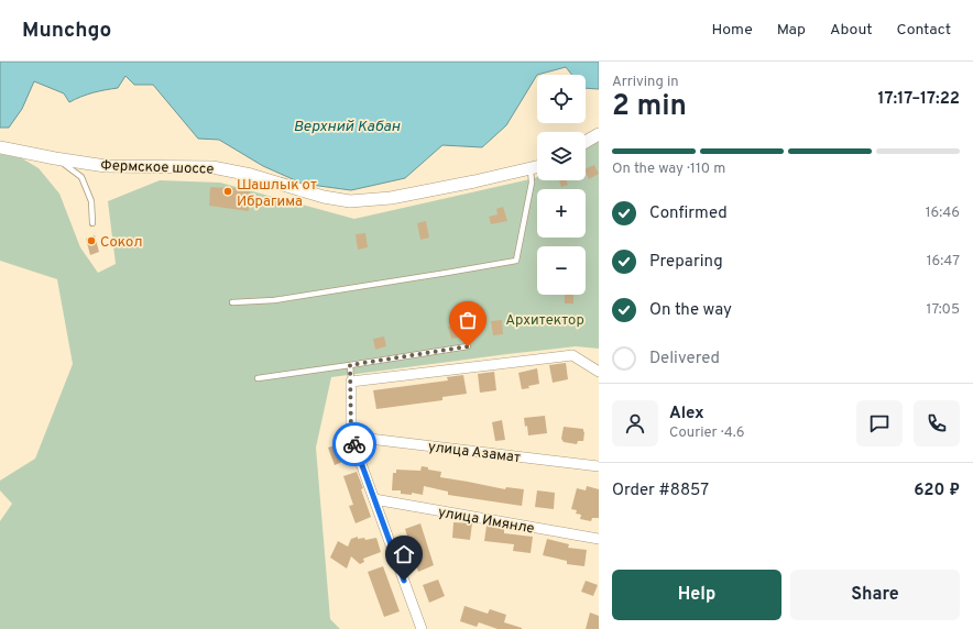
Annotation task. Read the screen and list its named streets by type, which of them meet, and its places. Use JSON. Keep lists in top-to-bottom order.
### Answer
{
  "streets": {
    "street": ["Фермское шоссе", "улица Азамат", "улица Имянле"]
  },
  "water": ["Верхний Кабан"],
  "parks": ["Архитектор"],
  "places": ["Шашлык от Ибрагима", "Сокол"],
  "page": {
    "header": "Munchgo",
    "nav": [
      "Home",
      "Map",
      "About",
      "Contact"
    ],
    "heading": ["2 min", "Arriving in", "17:17–17:22"],
    "panel": [
      "Alex",
      "Courier · 4.6",
      "Order #8857",
      "620 ₽"
    ],
    "map_buttons": ["+", "−"],
    "bar": "On the way · 110 m",
    "list": [
      ["Confirmed", "16:46"],
      ["Preparing", "16:47"],
      ["On the way", "17:05"],
      "Delivered"
    ],
    "buttons": ["Help", "Share"]
  }
}
